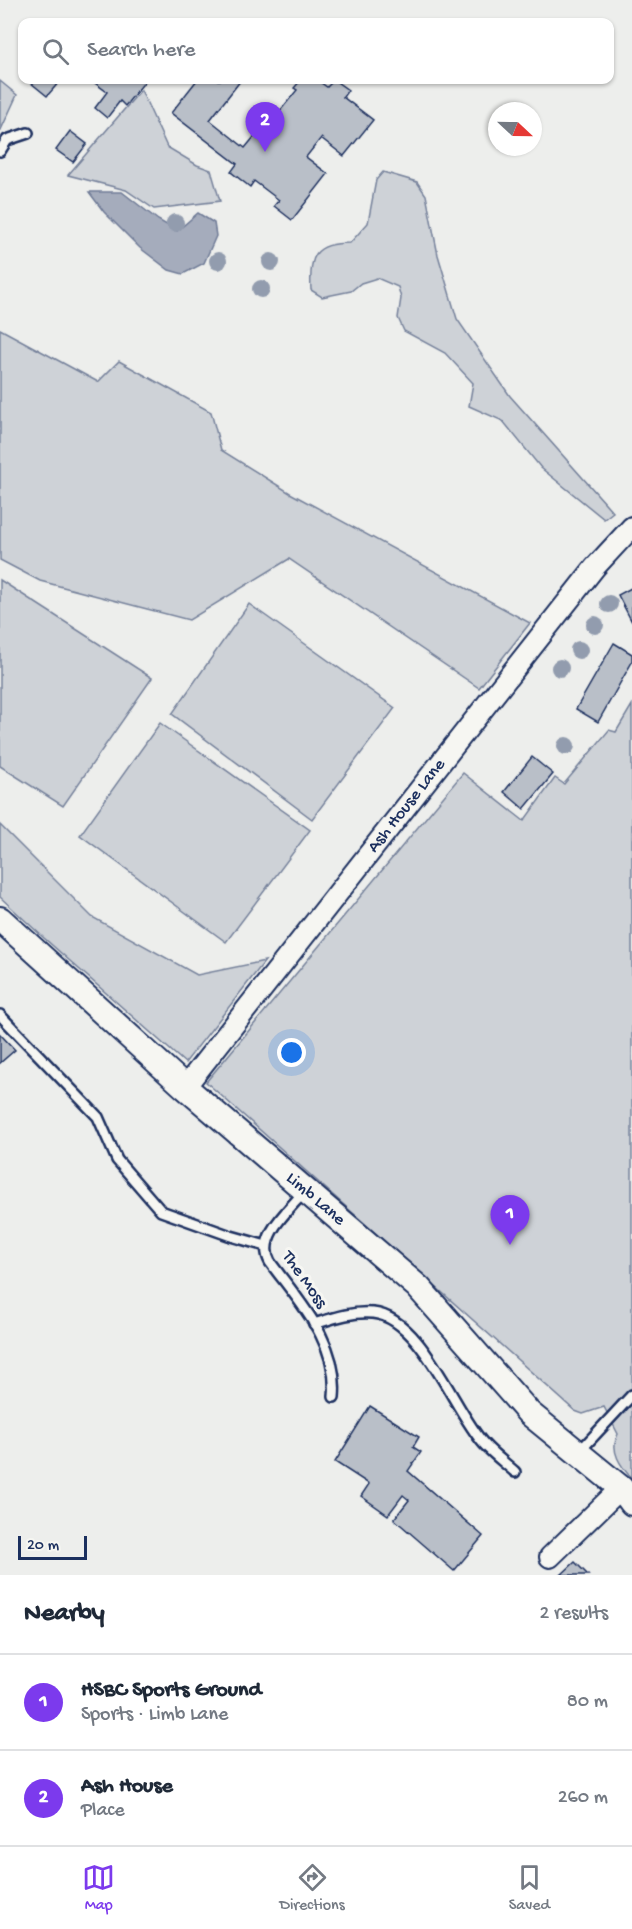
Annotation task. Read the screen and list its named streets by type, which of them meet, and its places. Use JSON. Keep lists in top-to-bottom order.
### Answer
{
  "streets": {
    "street": ["Ash House Lane", "Limb Lane"],
    "lane": ["The Moss"]
  },
  "crossings": [
    ["Ash House Lane", "Limb Lane"],
    ["Limb Lane", "The Moss"]
  ],
  "scale_bar": "20 m",
  "north": "right",
  "page": {
    "search": "Search here",
    "pins": ["2", "1"],
    "scale": "20 m",
    "heading": ["Nearby", "2 results"],
    "list": [
      {
        "mark": "1",
        "name": "HSBC Sports Ground",
        "note": "Sports · Limb Lane",
        "value": "80 m"
      },
      {
        "mark": "2",
        "name": "Ash House",
        "note": "Place",
        "value": "260 m"
      }
    ],
    "nav": ["Map", "Directions", "Saved"]
  }
}
